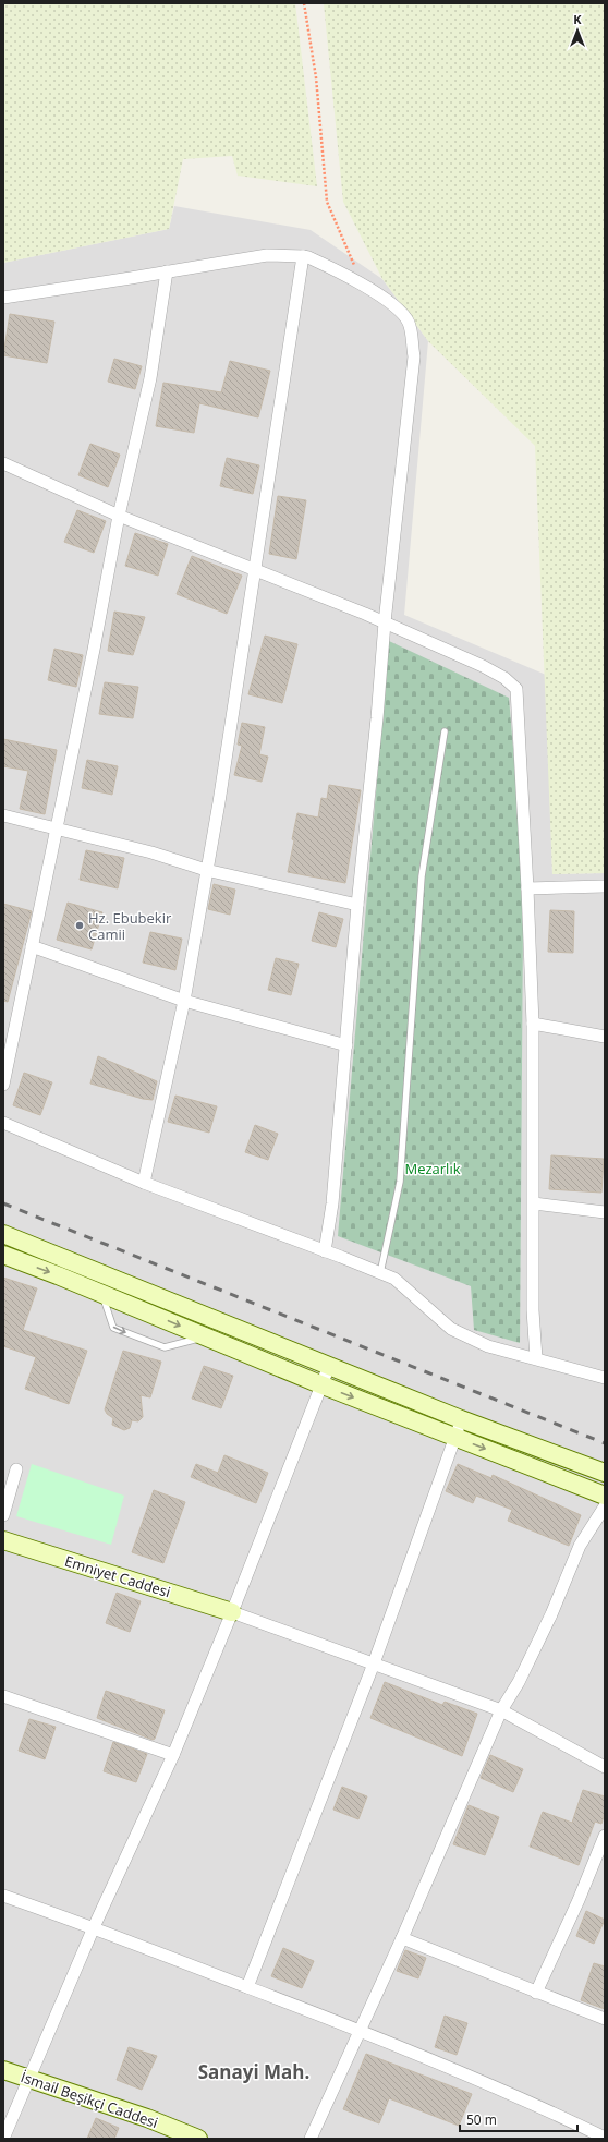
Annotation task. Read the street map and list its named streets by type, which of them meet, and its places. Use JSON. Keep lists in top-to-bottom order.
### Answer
{
  "streets": {
    "street": ["Emniyet Caddesi", "İsmail Beşikçi Caddesi"]
  },
  "districts": ["Sanayi Mah."],
  "parks": ["Mezarlık"],
  "places": ["Hz. Ebubekir Camii"],
  "scale_bar": "50 m",
  "north": "top"
}
